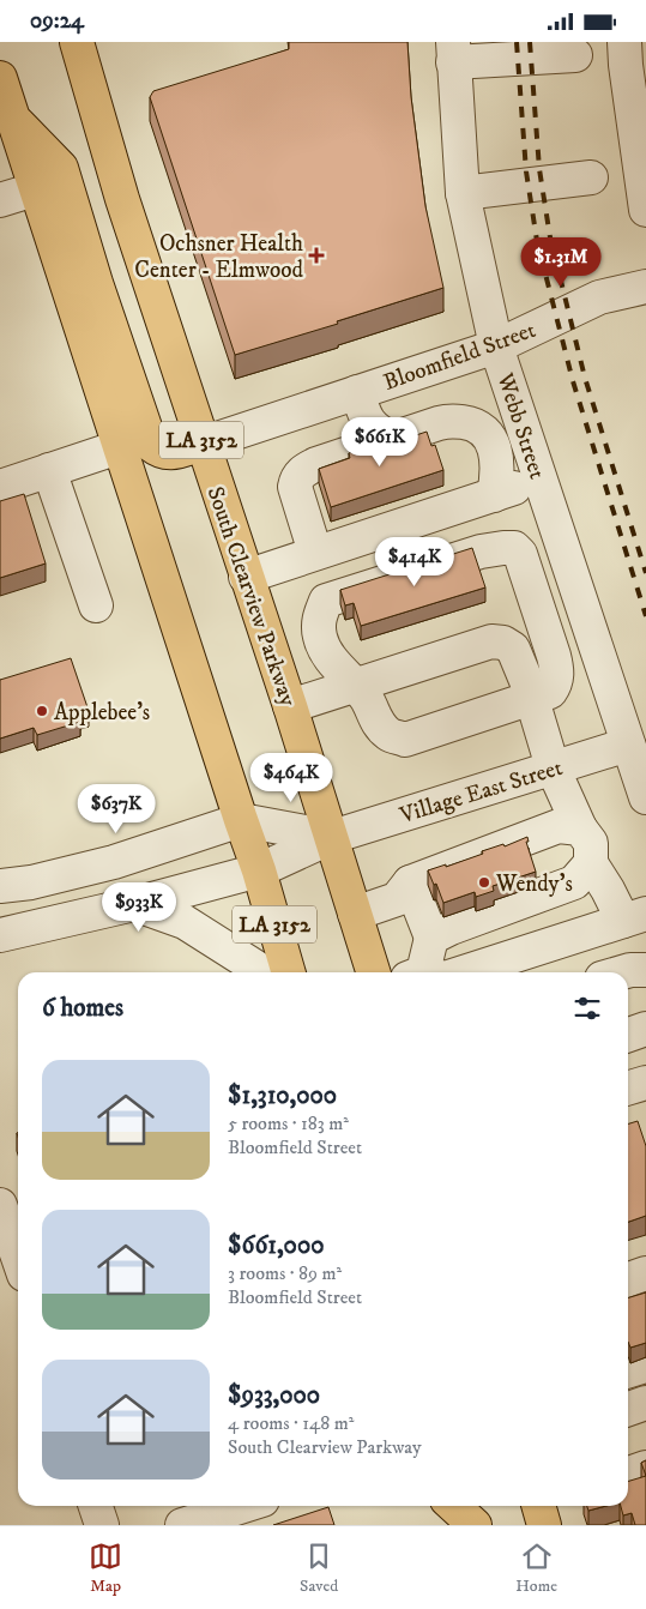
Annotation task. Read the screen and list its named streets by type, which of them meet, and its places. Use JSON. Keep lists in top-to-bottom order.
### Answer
{
  "streets": {
    "highway": ["LA 3152", "South Clearview Parkway"],
    "street": ["Bloomfield Street", "Webb Street", "Village East Street"]
  },
  "crossings": [
    ["Bloomfield Street", "Webb Street"],
    ["Bloomfield Street", "South Clearview Parkway"],
    ["Webb Street", "Village East Street"],
    ["LA 3152", "Village East Street"],
    ["South Clearview Parkway", "Village East Street"]
  ],
  "places": {
    "health": ["Ochsner Health Center - Elmwood"],
    "other": ["Applebee's", "Wendy's"]
  },
  "page": {
    "status": "09:24",
    "price": [
      "$1.31M",
      "$661K",
      "$414K",
      "$464K",
      "$637K",
      "$933K"
    ],
    "heading": "6 homes",
    "list": [
      {
        "name": "$1,310,000",
        "note": "5 rooms · 183 m² · Bloomfield Street"
      },
      {
        "name": "$661,000",
        "note": "3 rooms · 89 m² · Bloomfield Street"
      },
      {
        "name": "$933,000",
        "note": "4 rooms · 148 m² · South Clearview Parkway"
      }
    ],
    "tabs": ["Map", "Saved", "Home"]
  }
}
